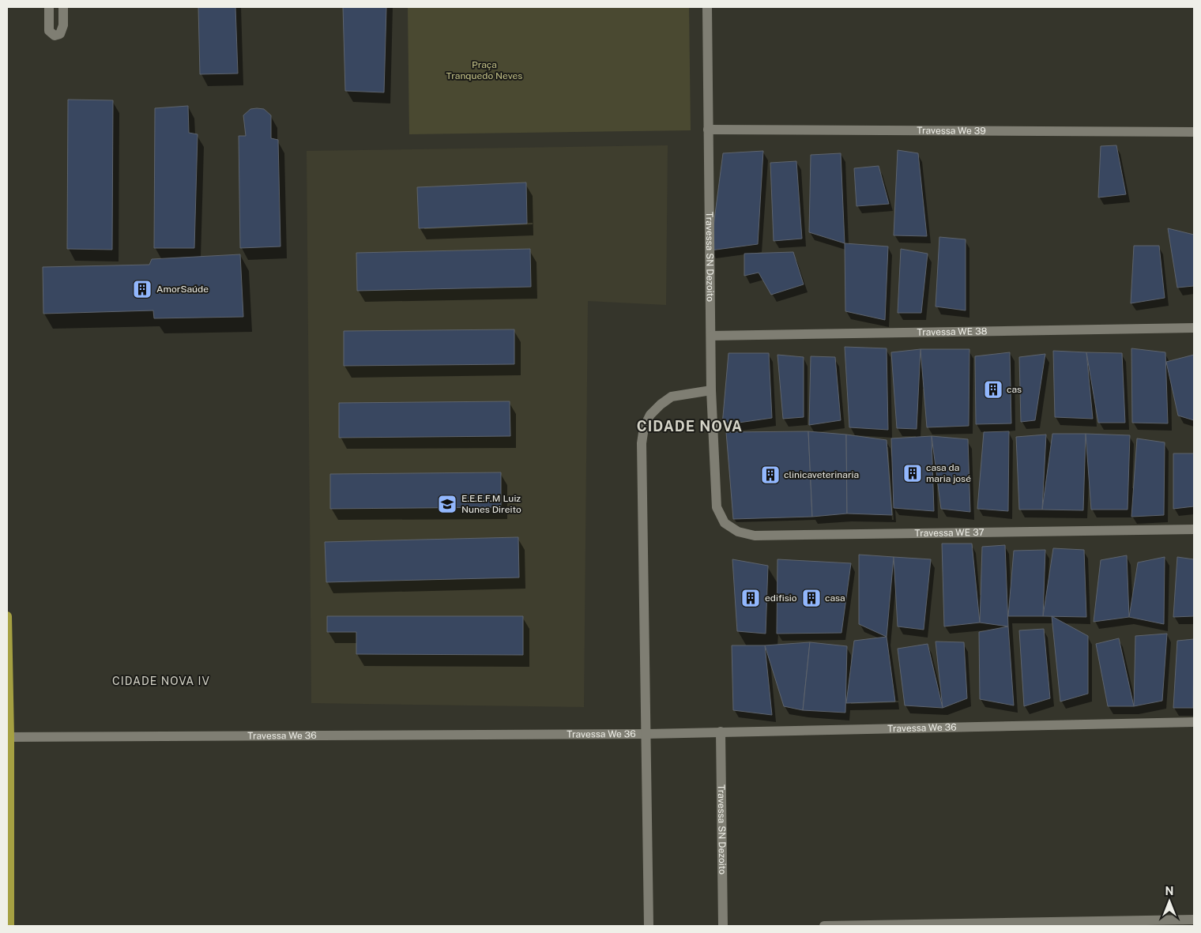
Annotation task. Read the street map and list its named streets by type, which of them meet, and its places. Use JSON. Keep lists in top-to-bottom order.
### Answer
{
  "streets": {
    "street": [
      "Travessa We 39",
      "Travessa SN Dezoito",
      "Travessa WE 38",
      "Travessa WE 37",
      "Travessa We 36"
    ]
  },
  "crossings": [
    ["Travessa We 39", "Travessa SN Dezoito"],
    ["Travessa SN Dezoito", "Travessa WE 38"],
    ["Travessa SN Dezoito", "Travessa WE 37"],
    ["Travessa SN Dezoito", "Travessa We 36"]
  ],
  "districts": ["CIDADE NOVA", "CIDADE NOVA IV"],
  "parks": ["Praça Tranquedo Neves"],
  "places": {
    "building": [
      "AmorSaúde",
      "cas",
      "casa da maria josé",
      "clinicaveterinaria",
      "edifisio",
      "casa"
    ],
    "school or university": ["E.E.E.F.M Luiz Nunes Direito"]
  },
  "north": "top"
}
